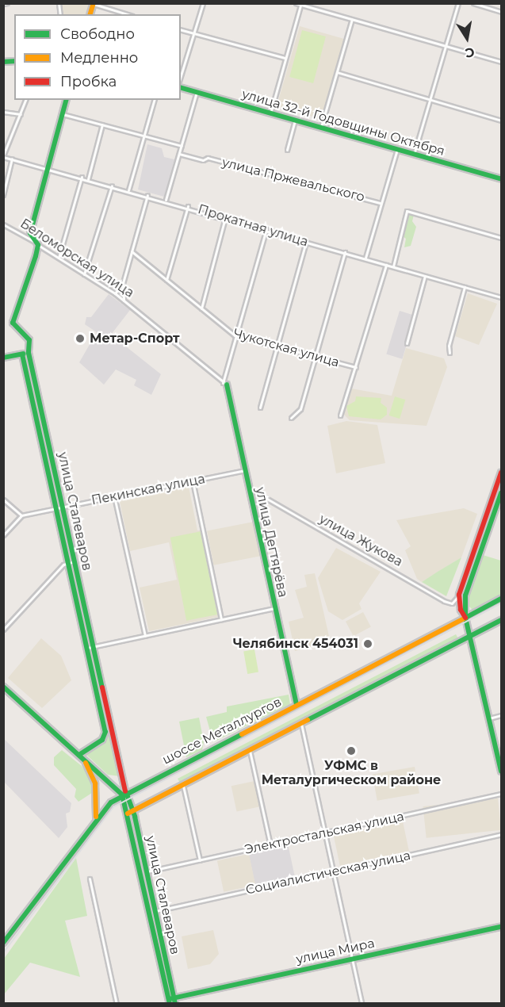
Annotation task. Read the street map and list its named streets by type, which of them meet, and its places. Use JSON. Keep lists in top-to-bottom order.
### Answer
{
  "streets": {
    "main road": [
      "улица 32-й Годовщины Октября",
      "Беломорская улица",
      "улица Сталеваров",
      "улица Дегтярёва",
      "шоссе Металлургов",
      "улица Мира"
    ],
    "street": [
      "улица Пржевальского",
      "Прокатная улица",
      "Чукотская улица",
      "Пекинская улица",
      "улица Жукова",
      "Электростальская улица",
      "Социалистическая улица"
    ]
  },
  "crossings": [
    ["Беломорская улица", "улица Сталеваров"],
    ["Беломорская улица", "улица Дегтярёва"],
    ["Пекинская улица", "улица Сталеваров"],
    ["Пекинская улица", "улица Дегтярёва"],
    ["улица Сталеваров", "шоссе Металлургов"],
    ["улица Сталеваров", "Электростальская улица"],
    ["улица Сталеваров", "Социалистическая улица"],
    ["улица Сталеваров", "улица Мира"],
    ["улица Жукова", "улица Дегтярёва"],
    ["улица Дегтярёва", "шоссе Металлургов"]
  ],
  "places": ["Метар-Спорт", "Челябинск 454031", "УФМС в Металургическом районе"],
  "legend": ["Свободно", "Медленно", "Пробка"],
  "north": "bottom"
}
